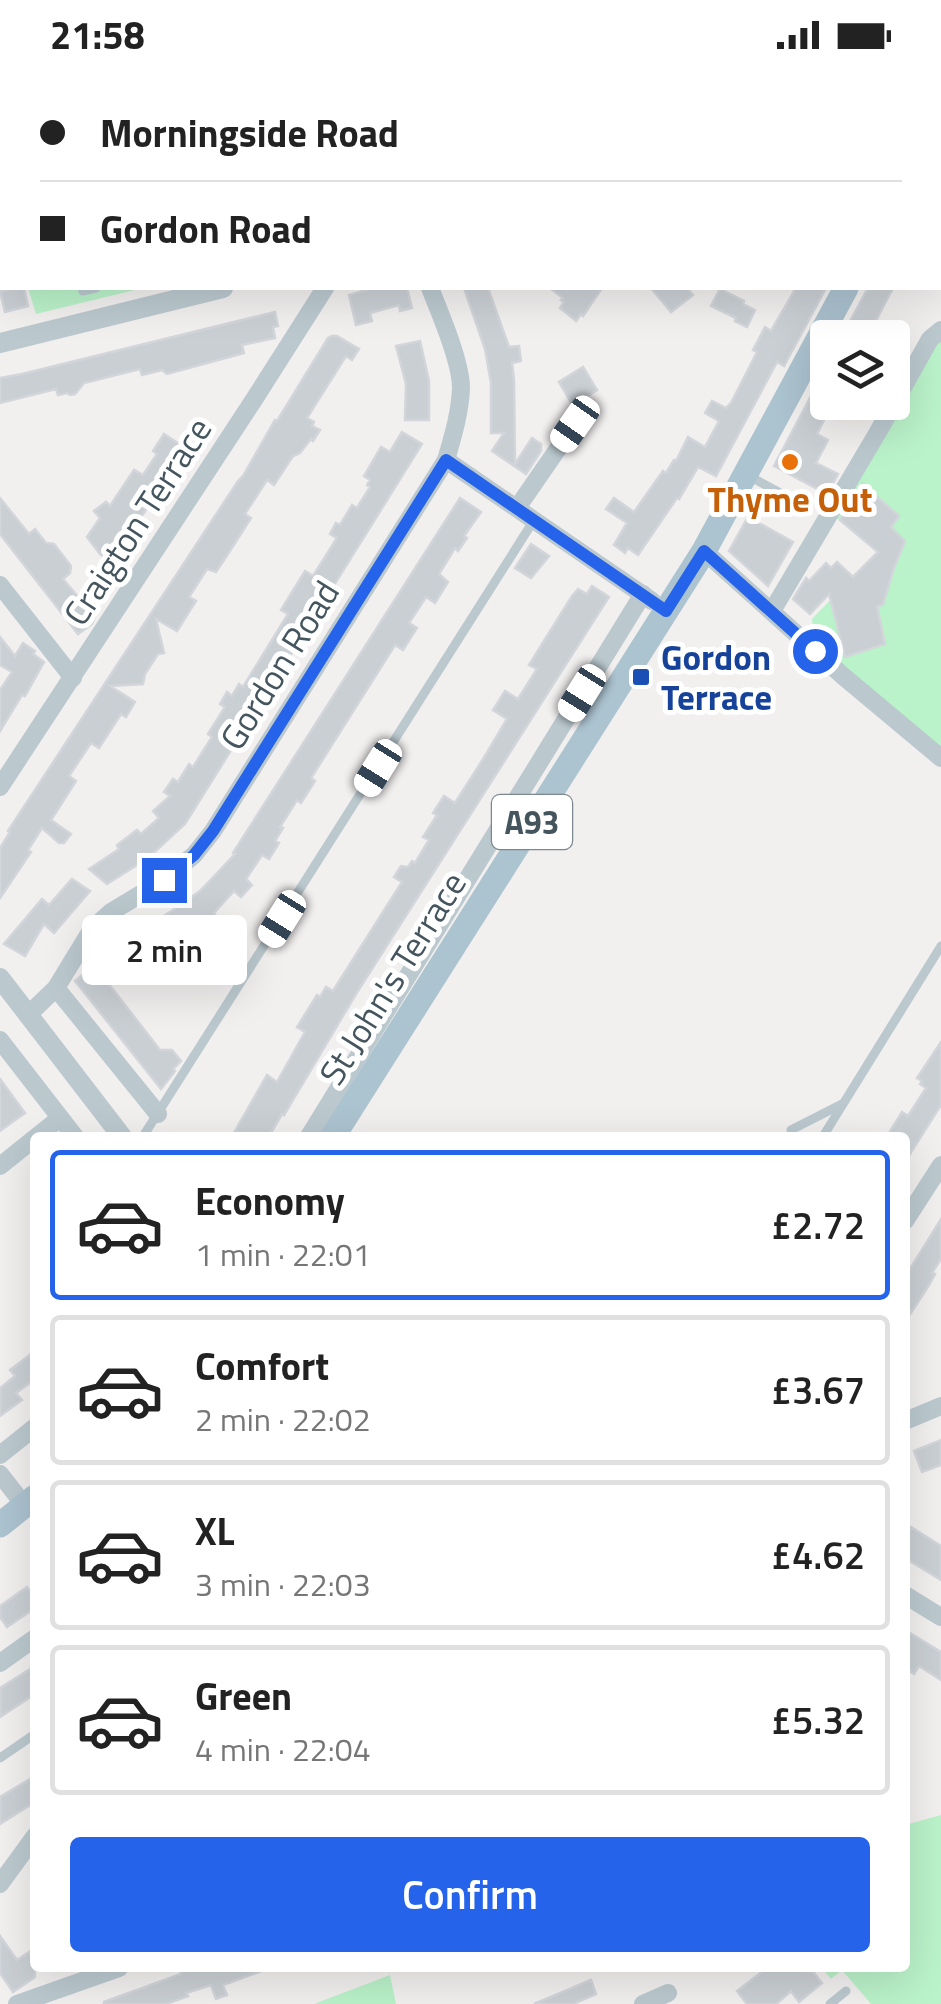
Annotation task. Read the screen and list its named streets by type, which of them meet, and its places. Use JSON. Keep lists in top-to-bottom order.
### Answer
{
  "streets": {
    "main road": ["A93", "St John's Terrace"],
    "street": ["Craigton Terrace", "Gordon Road"]
  },
  "crossings": [
    ["A93", "St John's Terrace"]
  ],
  "places": {
    "other": ["Thyme Out"],
    "transit": ["Gordon Terrace"]
  },
  "page": {
    "status": "21:58",
    "banner": ["Morningside Road", "Gordon Road"],
    "bubble": "2 min",
    "list": [
      {
        "name": "Economy",
        "note": "1 min · 22:01",
        "value": "£2.72"
      },
      {
        "name": "Comfort",
        "note": "2 min · 22:02",
        "value": "£3.67"
      },
      {
        "name": "XL",
        "note": "3 min · 22:03",
        "value": "£4.62"
      },
      {
        "name": "Green",
        "note": "4 min · 22:04",
        "value": "£5.32"
      }
    ],
    "buttons": "Confirm"
  }
}
